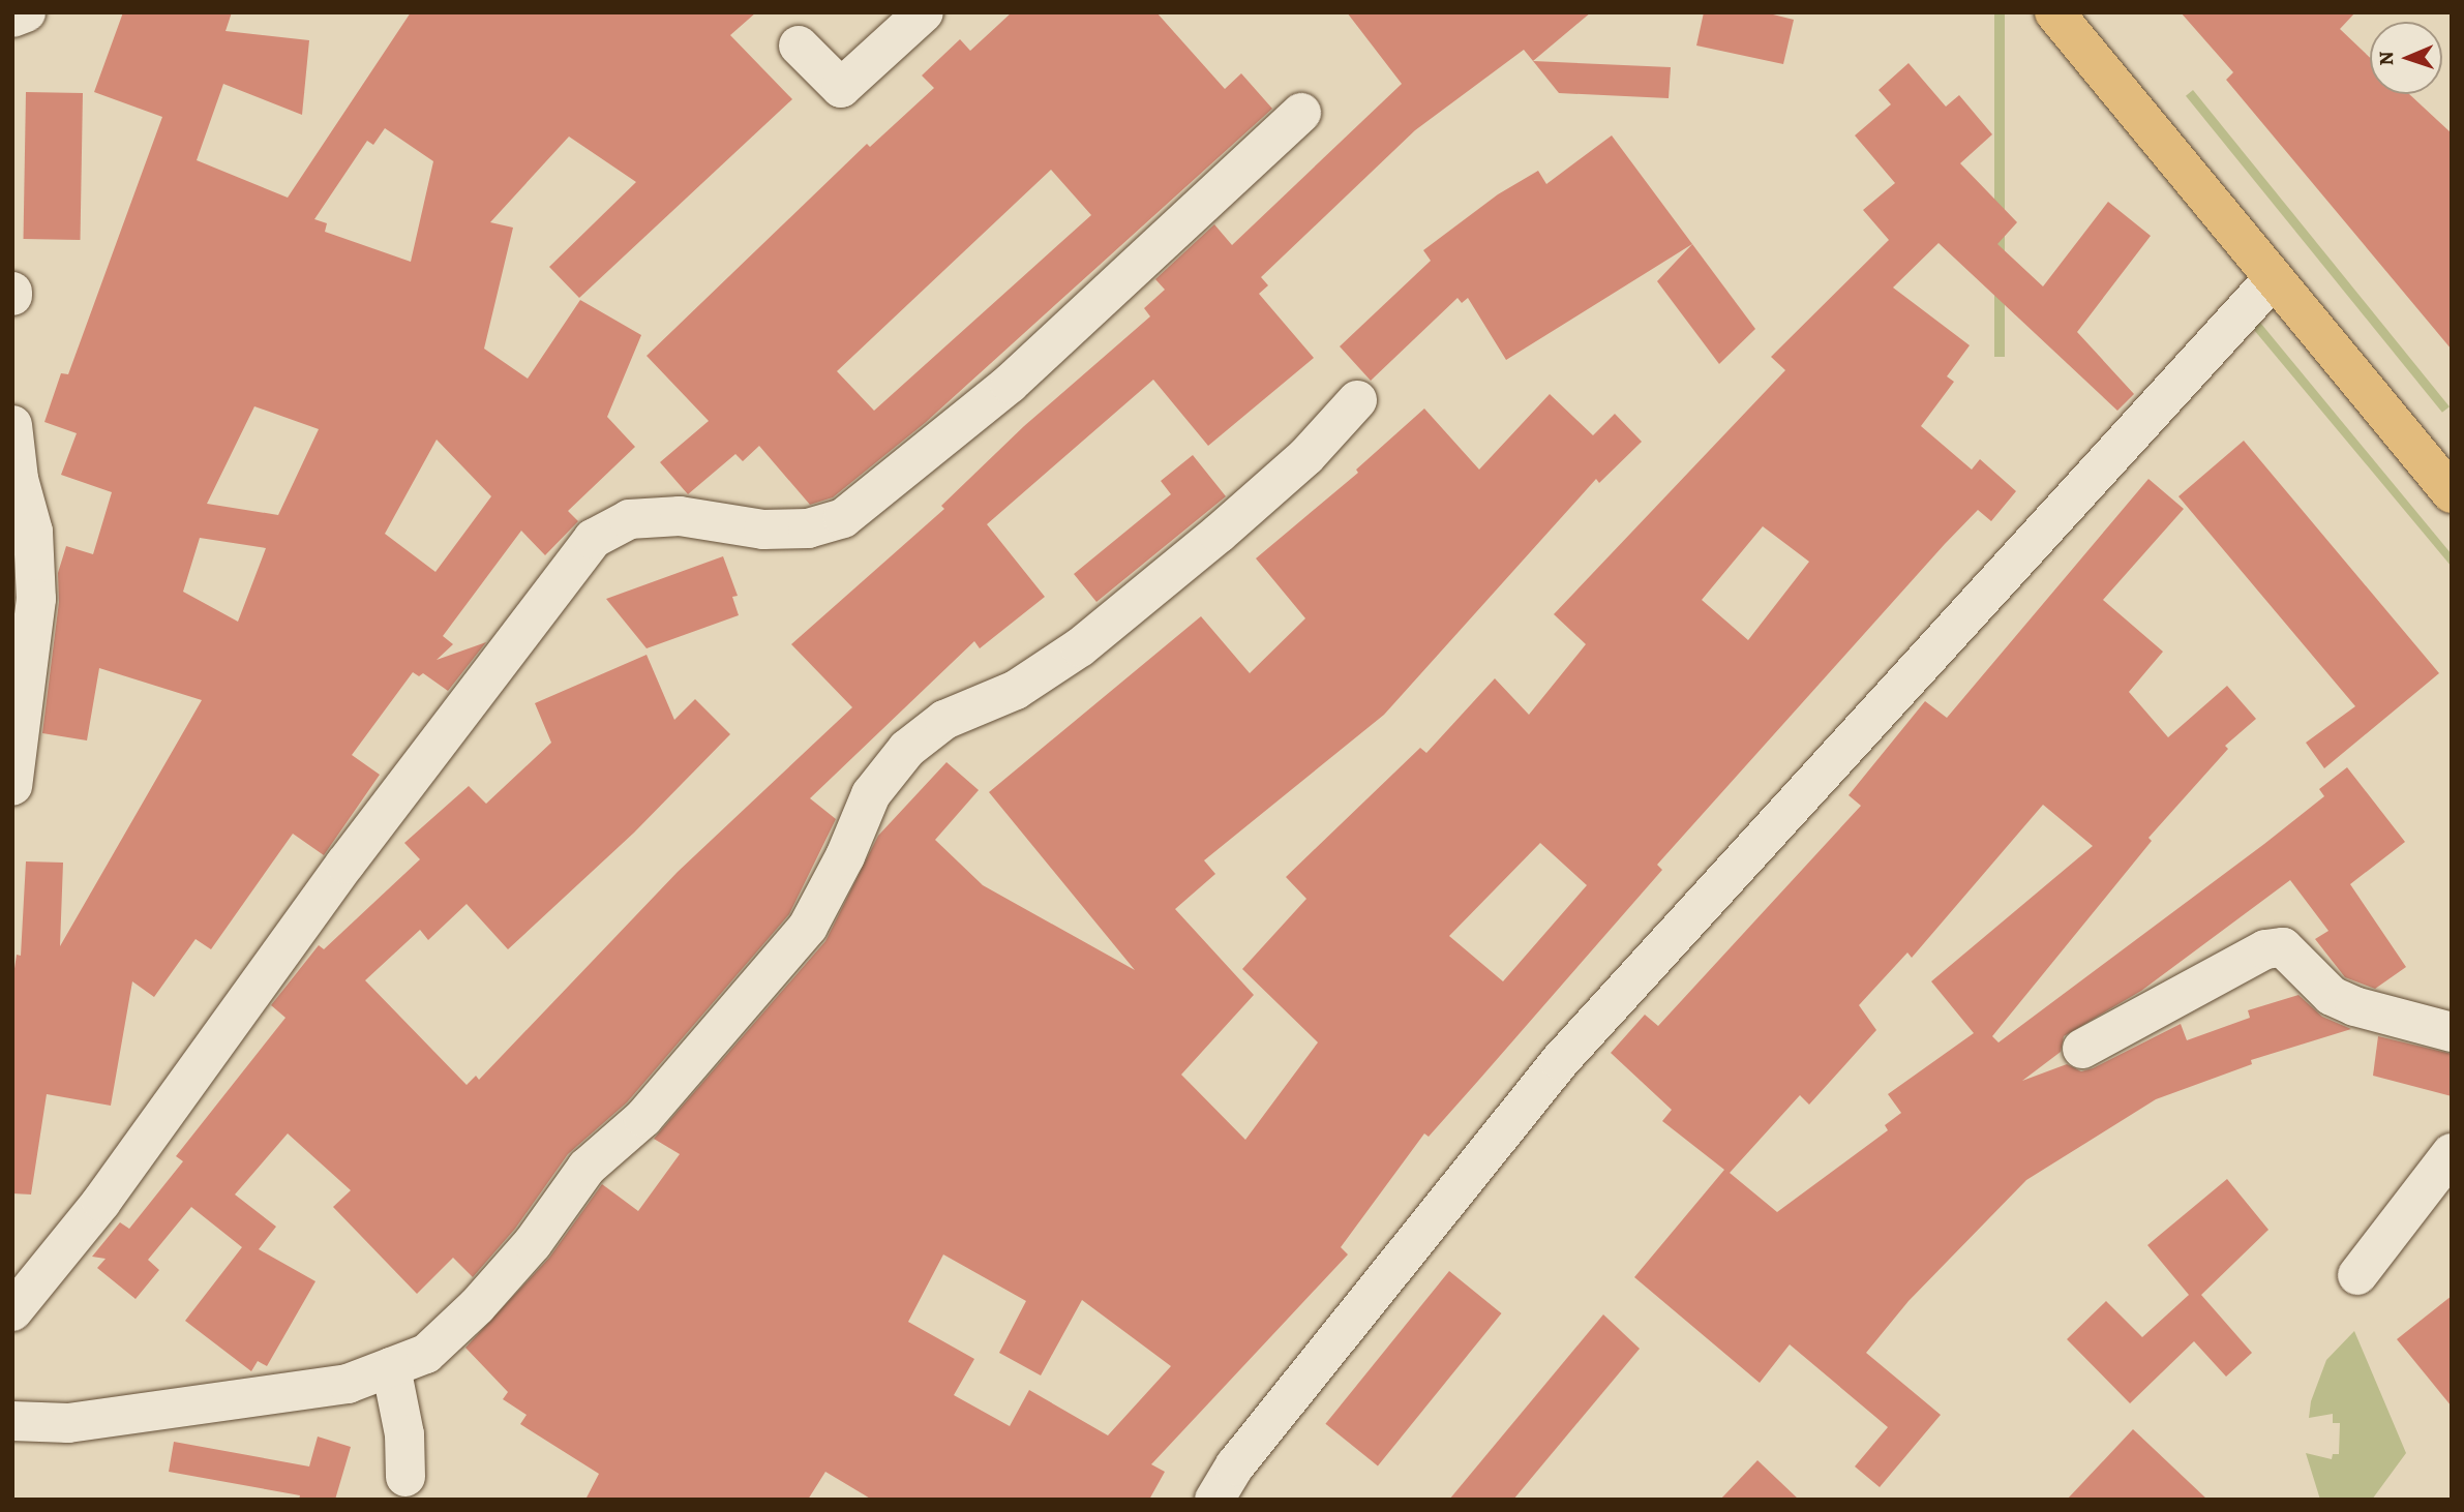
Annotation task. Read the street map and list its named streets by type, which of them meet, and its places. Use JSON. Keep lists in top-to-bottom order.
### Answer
{
  "north": "left"
}
